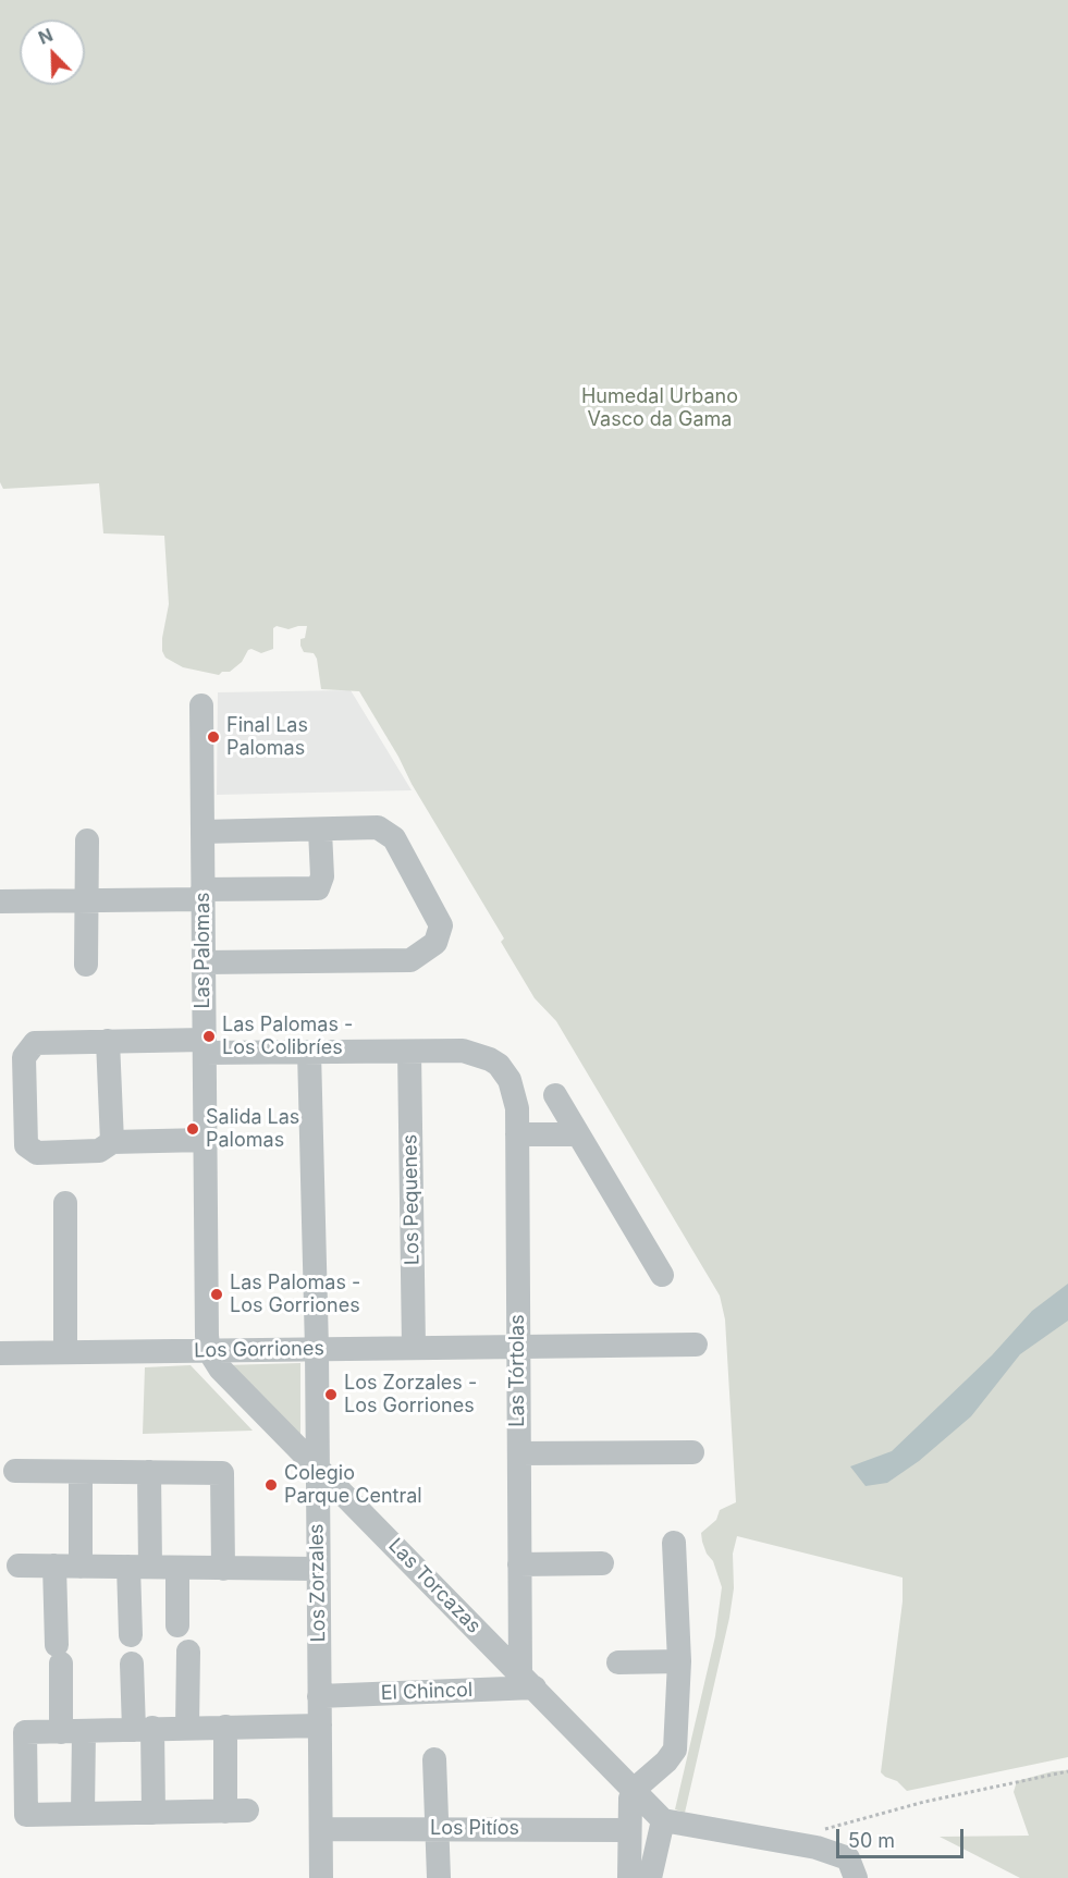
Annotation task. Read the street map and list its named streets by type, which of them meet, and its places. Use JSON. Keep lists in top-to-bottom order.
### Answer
{
  "streets": {
    "street": [
      "Las Palomas",
      "Los Pequenes",
      "Los Gorriones",
      "Las Tórtolas",
      "Los Zorzales",
      "Las Torcazas",
      "El Chincol",
      "Los Pitíos"
    ]
  },
  "crossings": [
    ["Las Palomas", "Los Gorriones"],
    ["Las Palomas", "Las Torcazas"],
    ["Los Pequenes", "Los Gorriones"],
    ["Los Pequenes", "Las Tórtolas"],
    ["Los Gorriones", "Las Tórtolas"],
    ["Los Gorriones", "Los Zorzales"],
    ["Los Gorriones", "Las Torcazas"],
    ["Las Tórtolas", "Las Torcazas"],
    ["Las Tórtolas", "El Chincol"],
    ["Los Zorzales", "Las Torcazas"],
    ["Los Zorzales", "El Chincol"],
    ["Los Zorzales", "Los Pitíos"],
    ["Las Torcazas", "El Chincol"]
  ],
  "parks": ["Humedal Urbano Vasco da Gama"],
  "places": [
    "Final Las Palomas",
    "Las Palomas - Los Colibríes",
    "Salida Las Palomas",
    "Las Palomas - Los Gorriones",
    "Los Zorzales - Los Gorriones",
    "Colegio Parque Central"
  ],
  "scale_bar": "50 m",
  "north": "top left"
}
